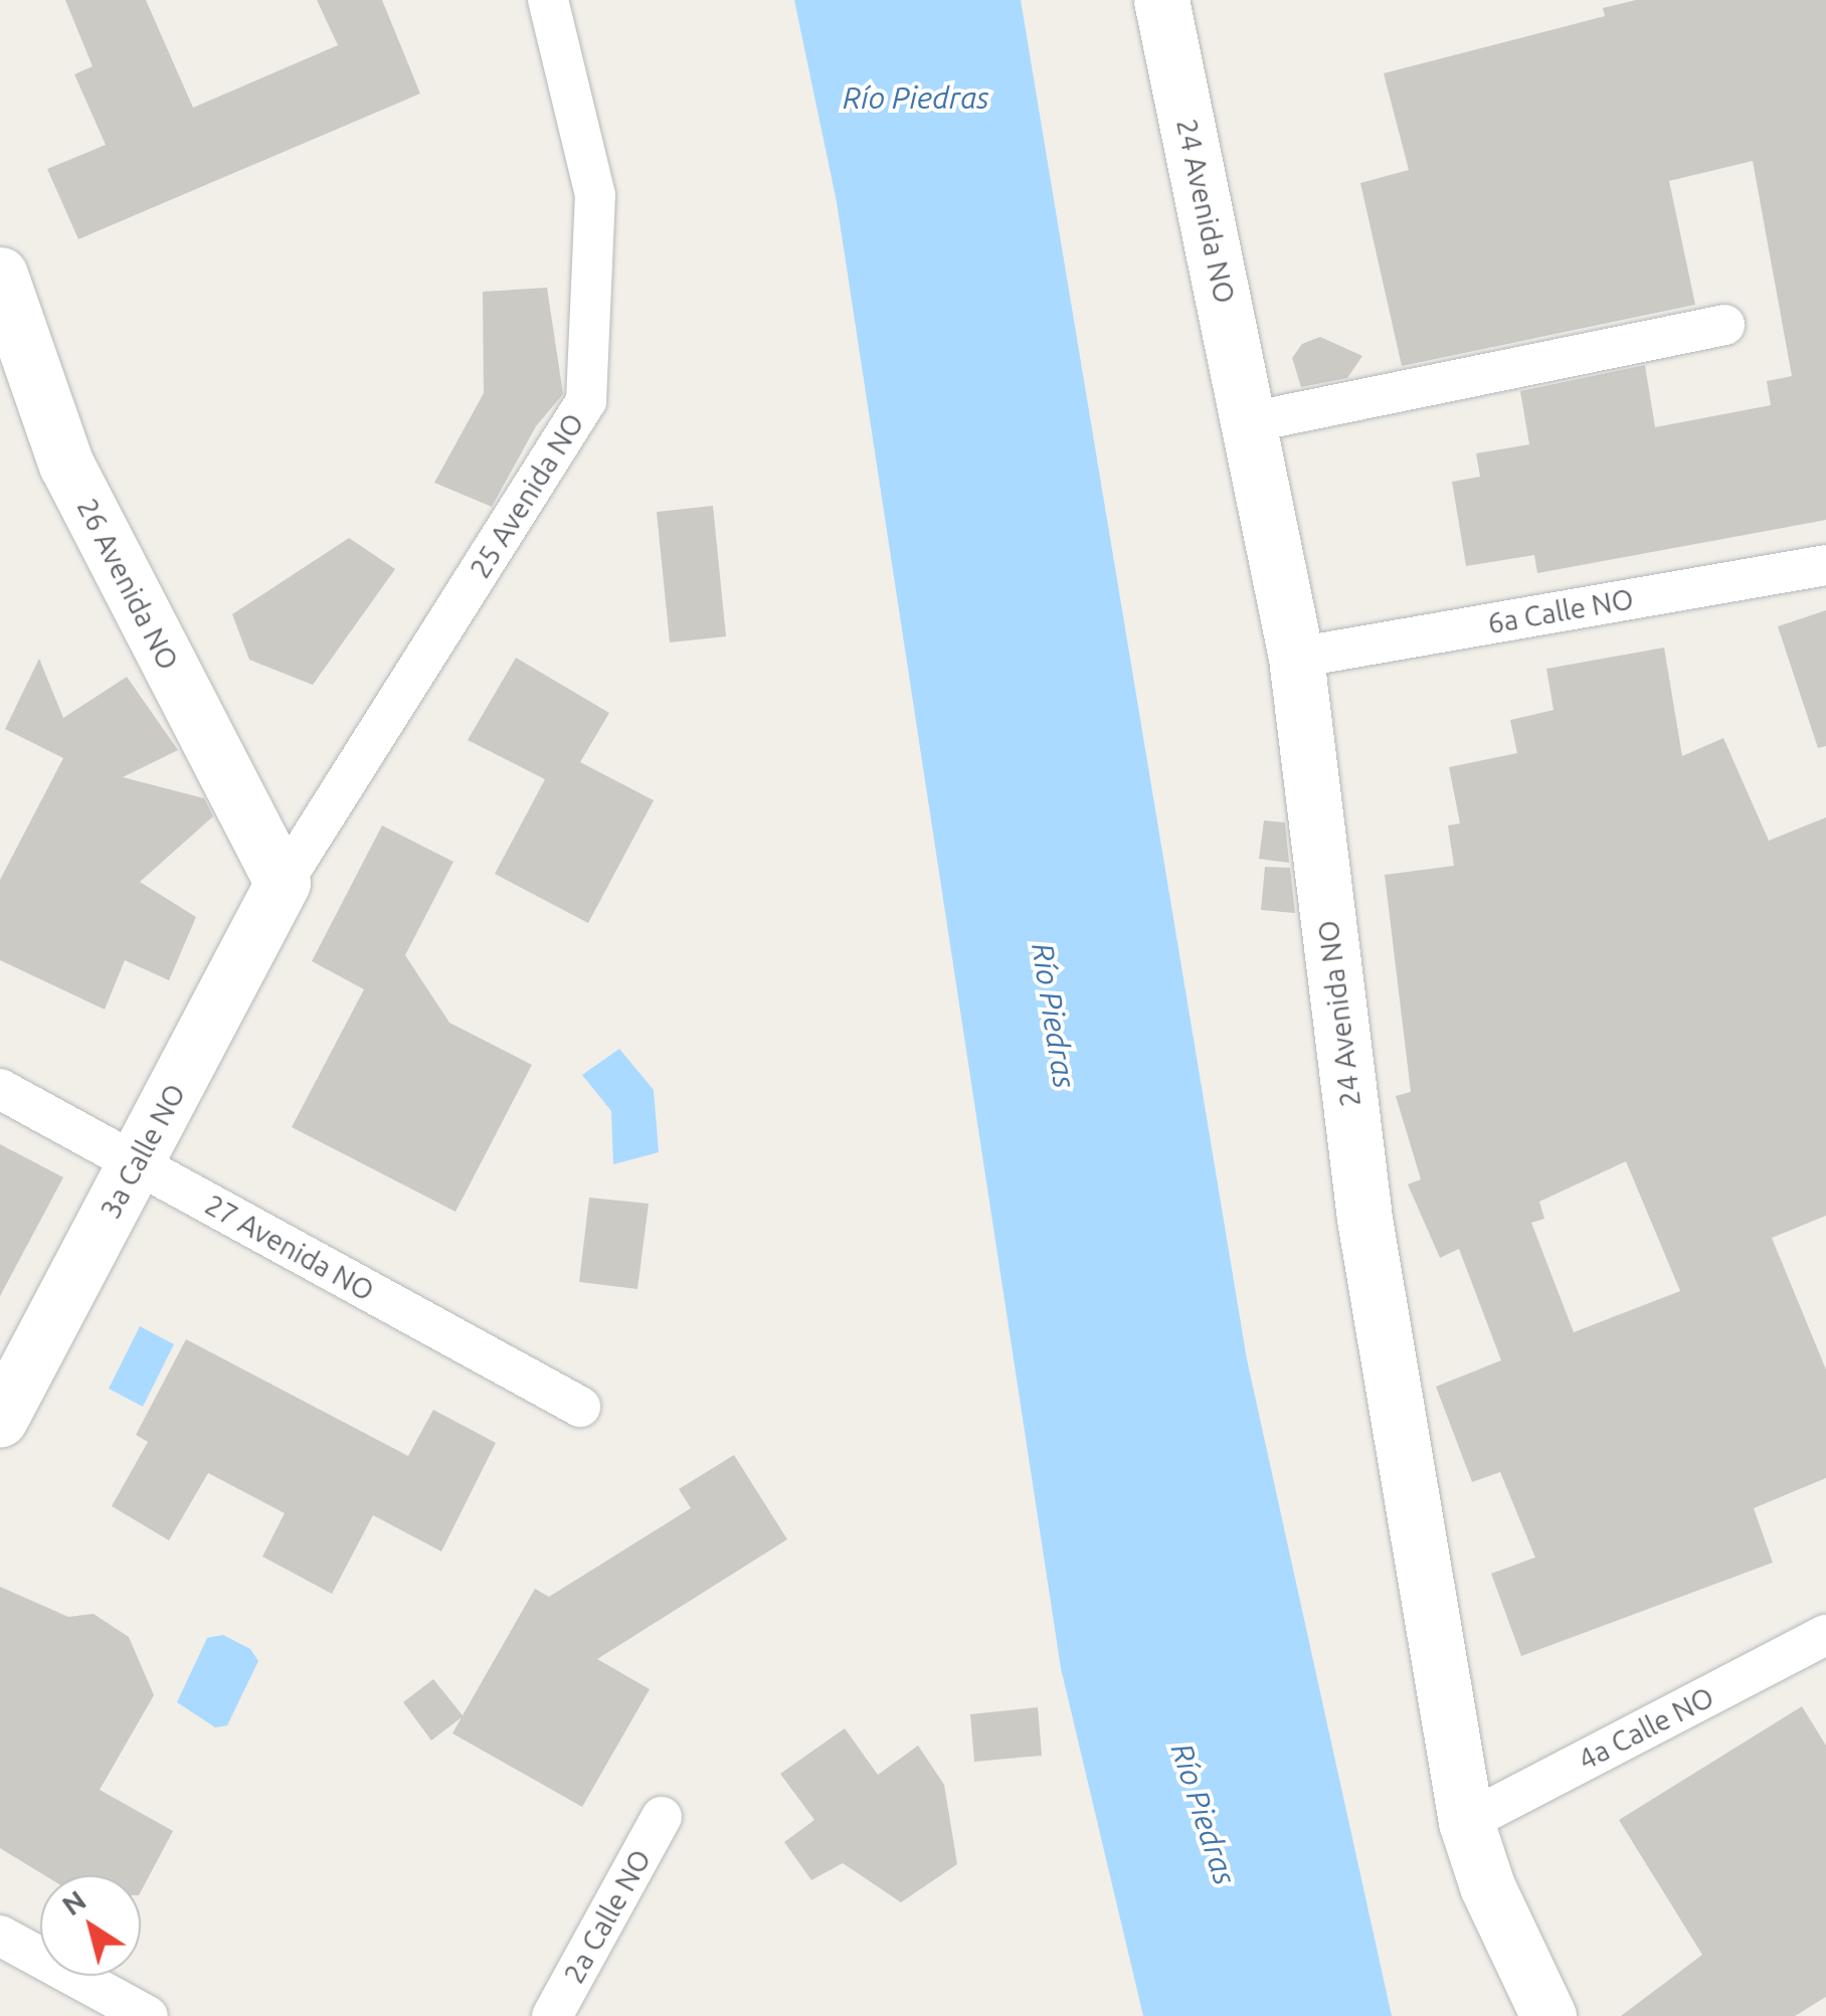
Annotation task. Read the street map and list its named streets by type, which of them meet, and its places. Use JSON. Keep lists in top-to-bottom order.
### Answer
{
  "streets": {
    "street": [
      "24 Avenida NO",
      "25 Avenida NO",
      "26 Avenida NO",
      "6a Calle NO",
      "3a Calle NO",
      "27 Avenida NO",
      "4a Calle NO",
      "2a Calle NO"
    ]
  },
  "crossings": [
    ["24 Avenida NO", "6a Calle NO"],
    ["24 Avenida NO", "4a Calle NO"],
    ["25 Avenida NO", "26 Avenida NO"],
    ["25 Avenida NO", "3a Calle NO"],
    ["26 Avenida NO", "3a Calle NO"],
    ["3a Calle NO", "27 Avenida NO"]
  ],
  "water": ["Río Piedras"],
  "north": "top left"
}
